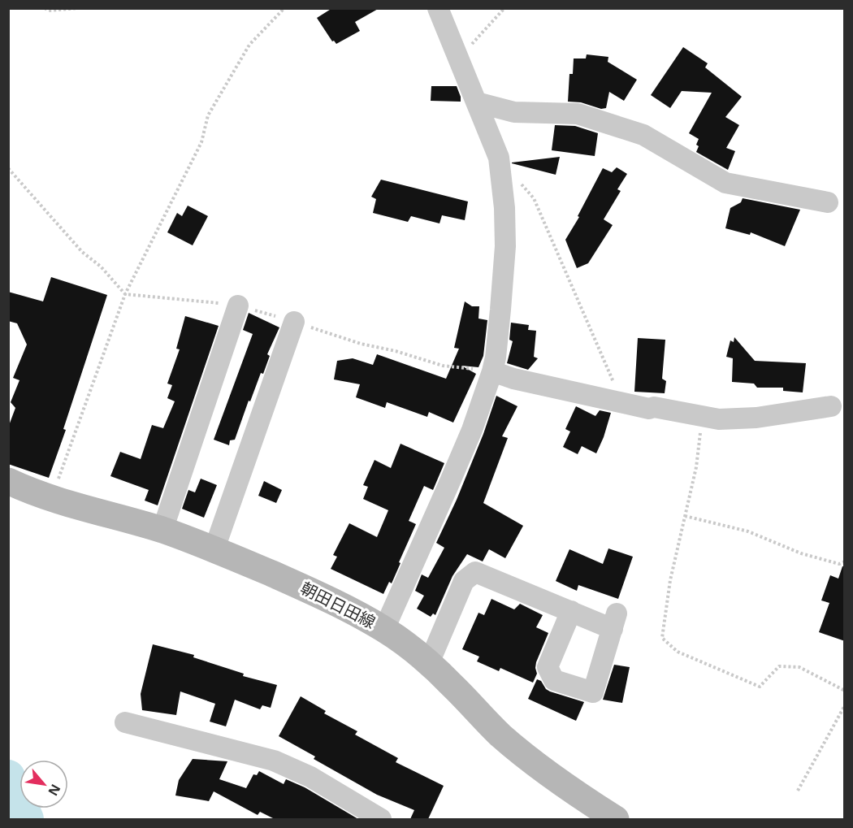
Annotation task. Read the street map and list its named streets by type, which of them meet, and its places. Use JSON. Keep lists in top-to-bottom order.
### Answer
{
  "streets": {
    "main road": ["朝田日田線"]
  },
  "north": "bottom right"
}
